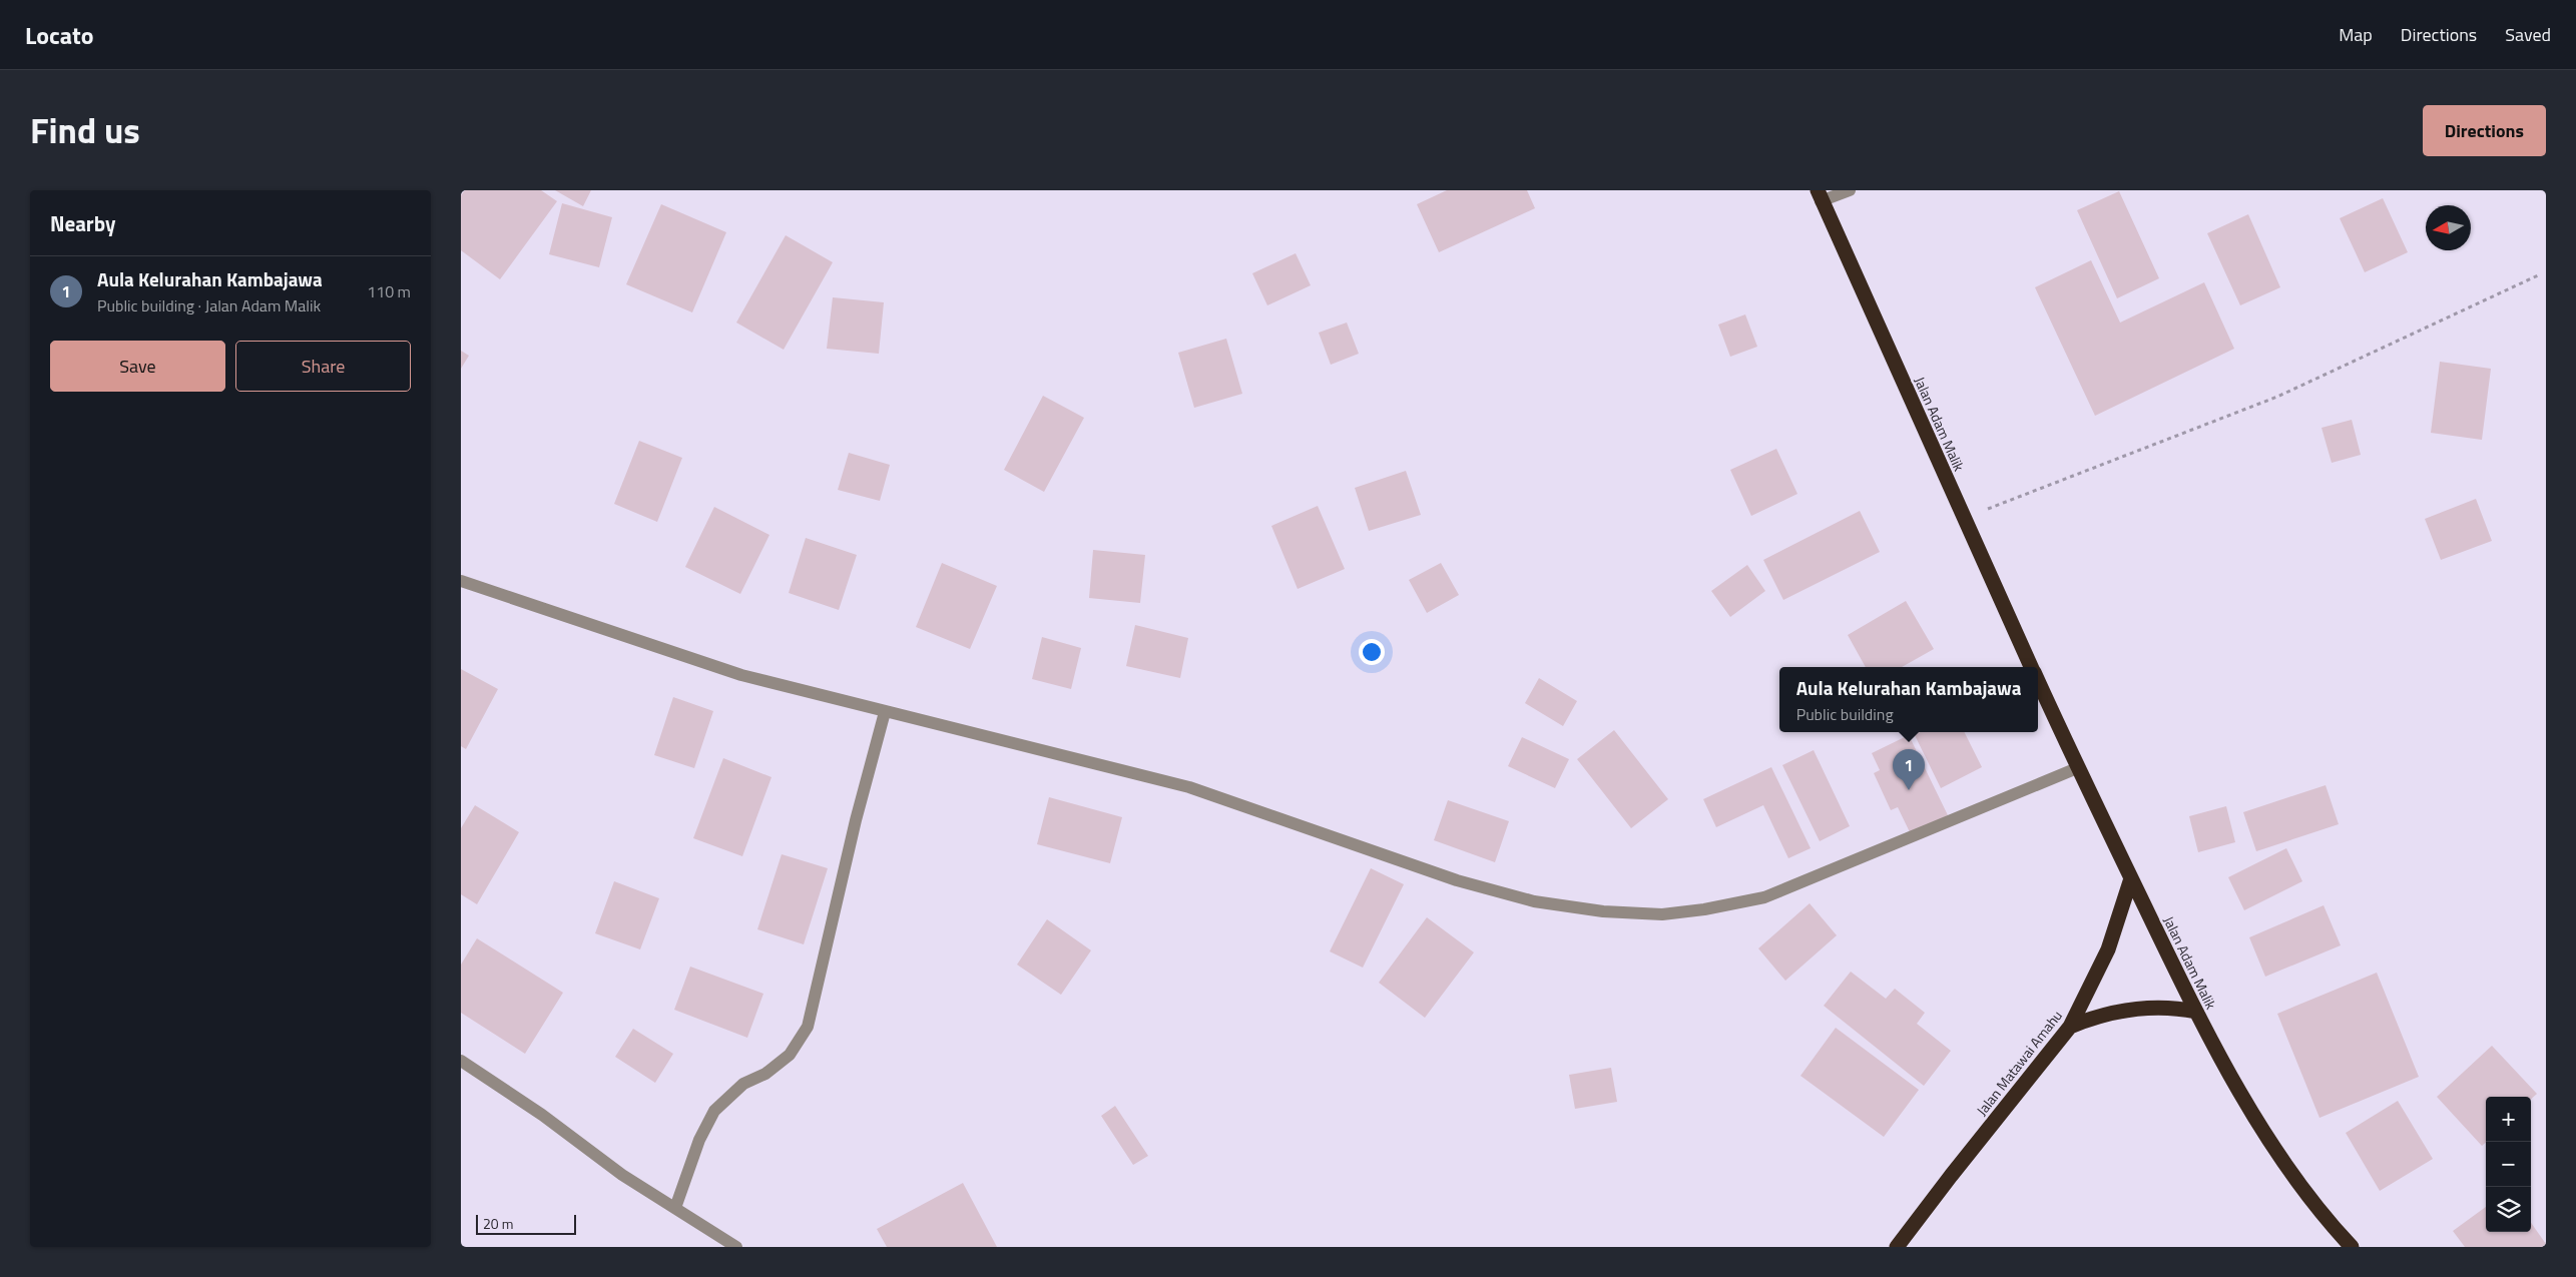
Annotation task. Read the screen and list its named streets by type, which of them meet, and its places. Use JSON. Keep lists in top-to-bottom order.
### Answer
{
  "streets": {
    "highway": ["Jalan Adam Malik", "Jalan Matawai Amahu"]
  },
  "crossings": [
    ["Jalan Adam Malik", "Jalan Matawai Amahu"]
  ],
  "scale_bar": "20 m",
  "north": "left",
  "page": {
    "header": "Locato",
    "nav": ["Map", "Directions", "Saved"],
    "title": "Find us",
    "buttons": [
      "Directions",
      ["Save", "Share"]
    ],
    "heading": "Nearby",
    "list": [
      {
        "mark": "1",
        "name": "Aula Kelurahan Kambajawa",
        "note": "Public building · Jalan Adam Malik",
        "value": "110 m"
      }
    ],
    "popup": ["Aula Kelurahan Kambajawa", "Public building"],
    "pins": "1",
    "map_buttons": ["+", "−"],
    "scale": "20 m"
  }
}
